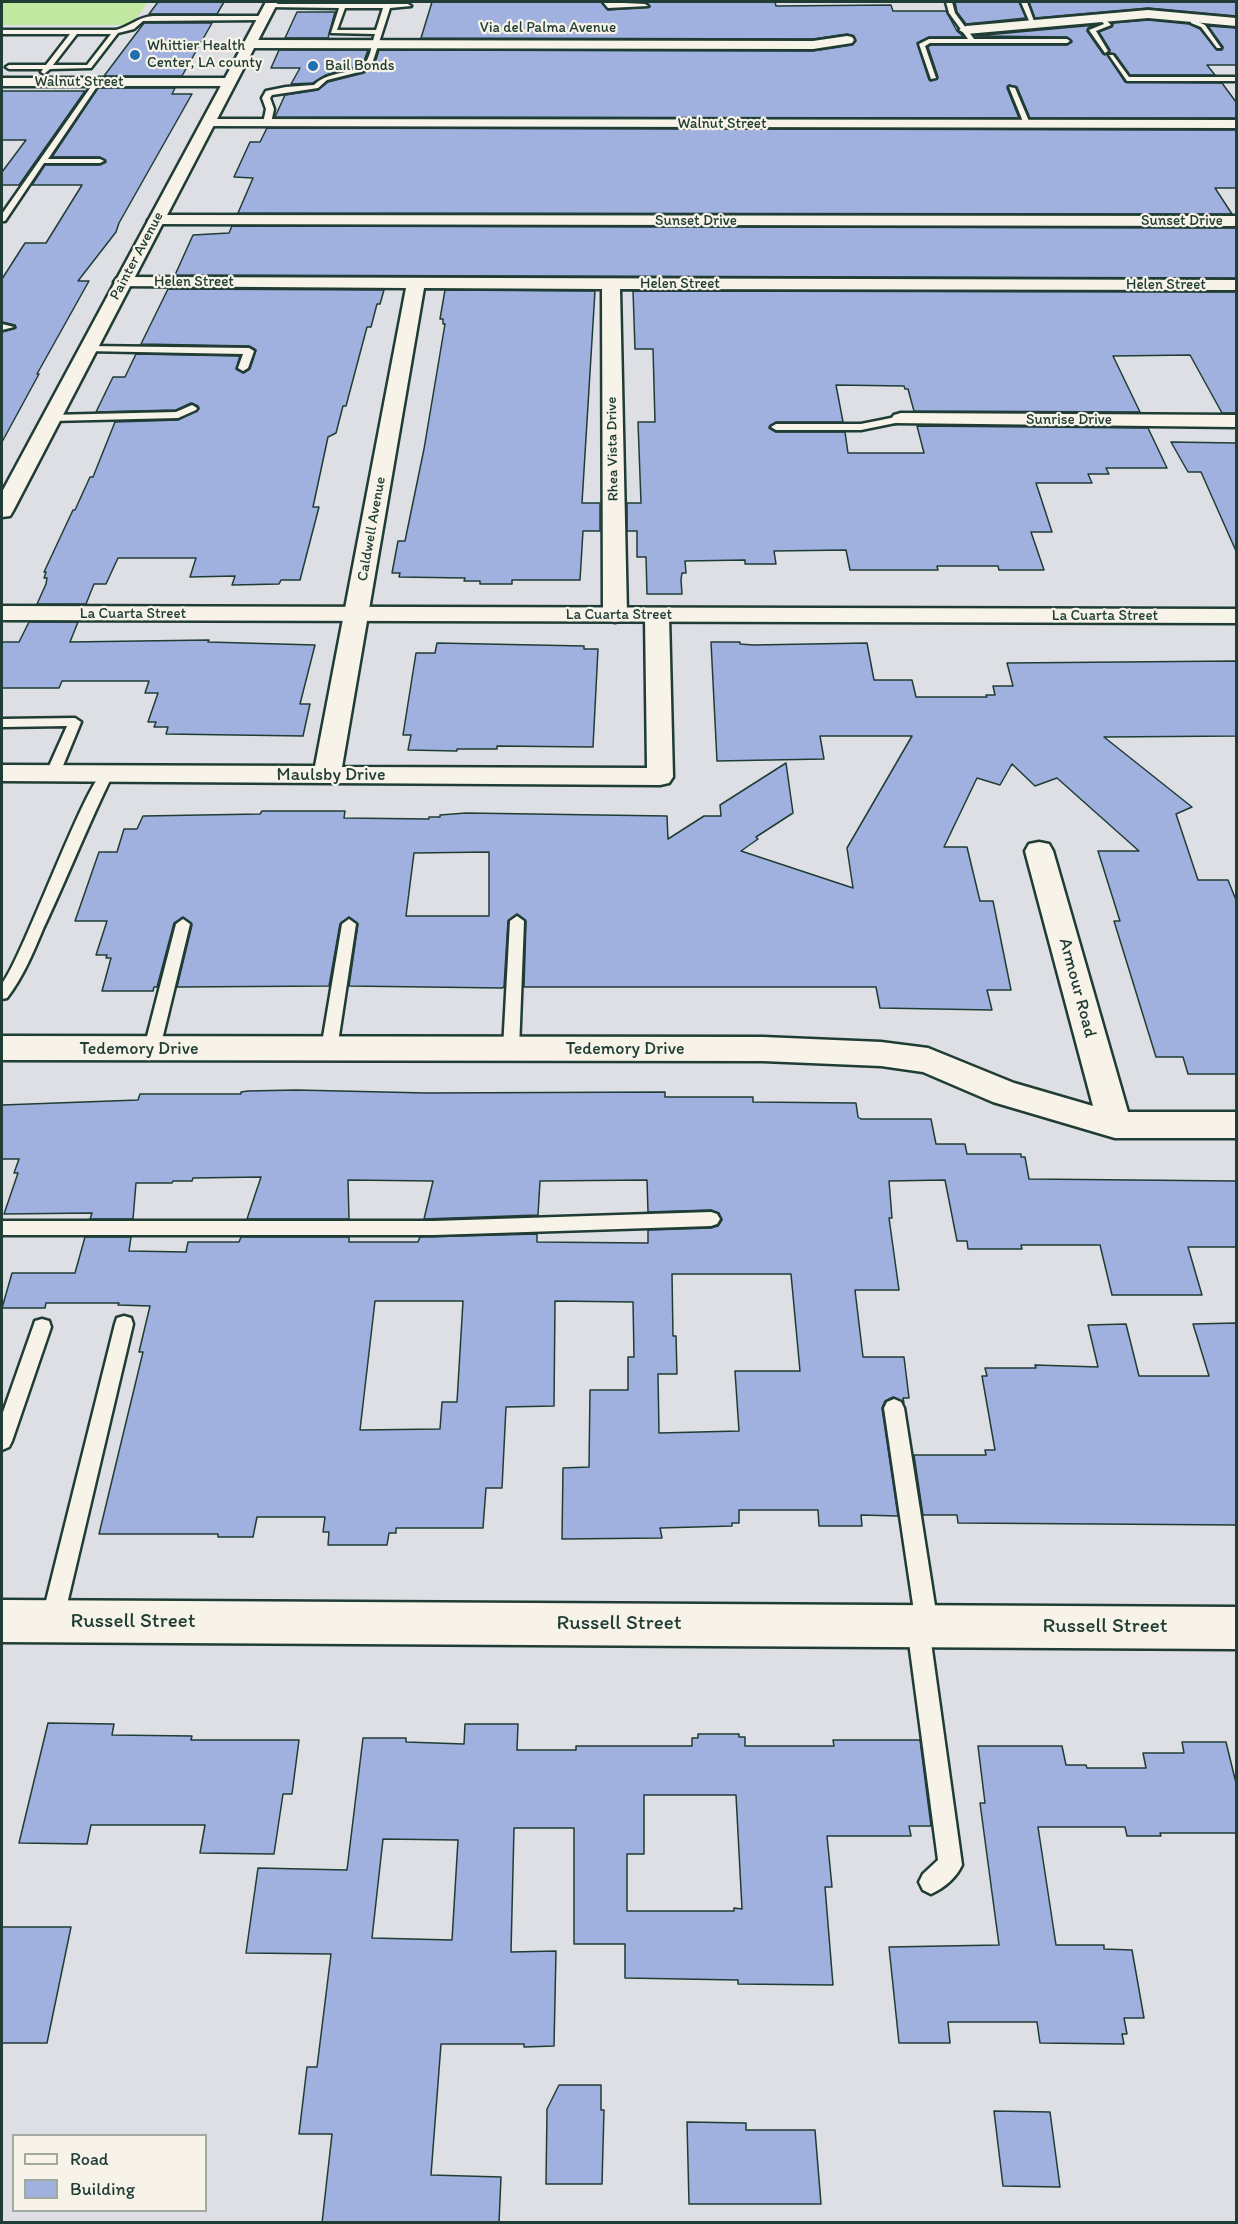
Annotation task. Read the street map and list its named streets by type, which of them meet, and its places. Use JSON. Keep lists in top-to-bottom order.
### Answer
{
  "streets": {
    "street": [
      "Via del Palma Avenue",
      "Walnut Street",
      "Sunset Drive",
      "Painter Avenue",
      "Helen Street",
      "Sunrise Drive",
      "Rhea Vista Drive",
      "Caldwell Avenue",
      "La Cuarta Street",
      "Maulsby Drive",
      "Armour Road",
      "Tedemory Drive",
      "Russell Street"
    ]
  },
  "crossings": [
    ["Via del Palma Avenue", "Painter Avenue"],
    ["Walnut Street", "Painter Avenue"],
    ["Sunset Drive", "Painter Avenue"],
    ["Painter Avenue", "Helen Street"],
    ["Helen Street", "Rhea Vista Drive"],
    ["Helen Street", "Caldwell Avenue"],
    ["Rhea Vista Drive", "La Cuarta Street"],
    ["Caldwell Avenue", "La Cuarta Street"],
    ["Caldwell Avenue", "Maulsby Drive"],
    ["La Cuarta Street", "Maulsby Drive"],
    ["Armour Road", "Tedemory Drive"]
  ],
  "places": ["Whittier Health Center, LA county", "Bail Bonds"],
  "legend": ["Road", "Building"]
}
